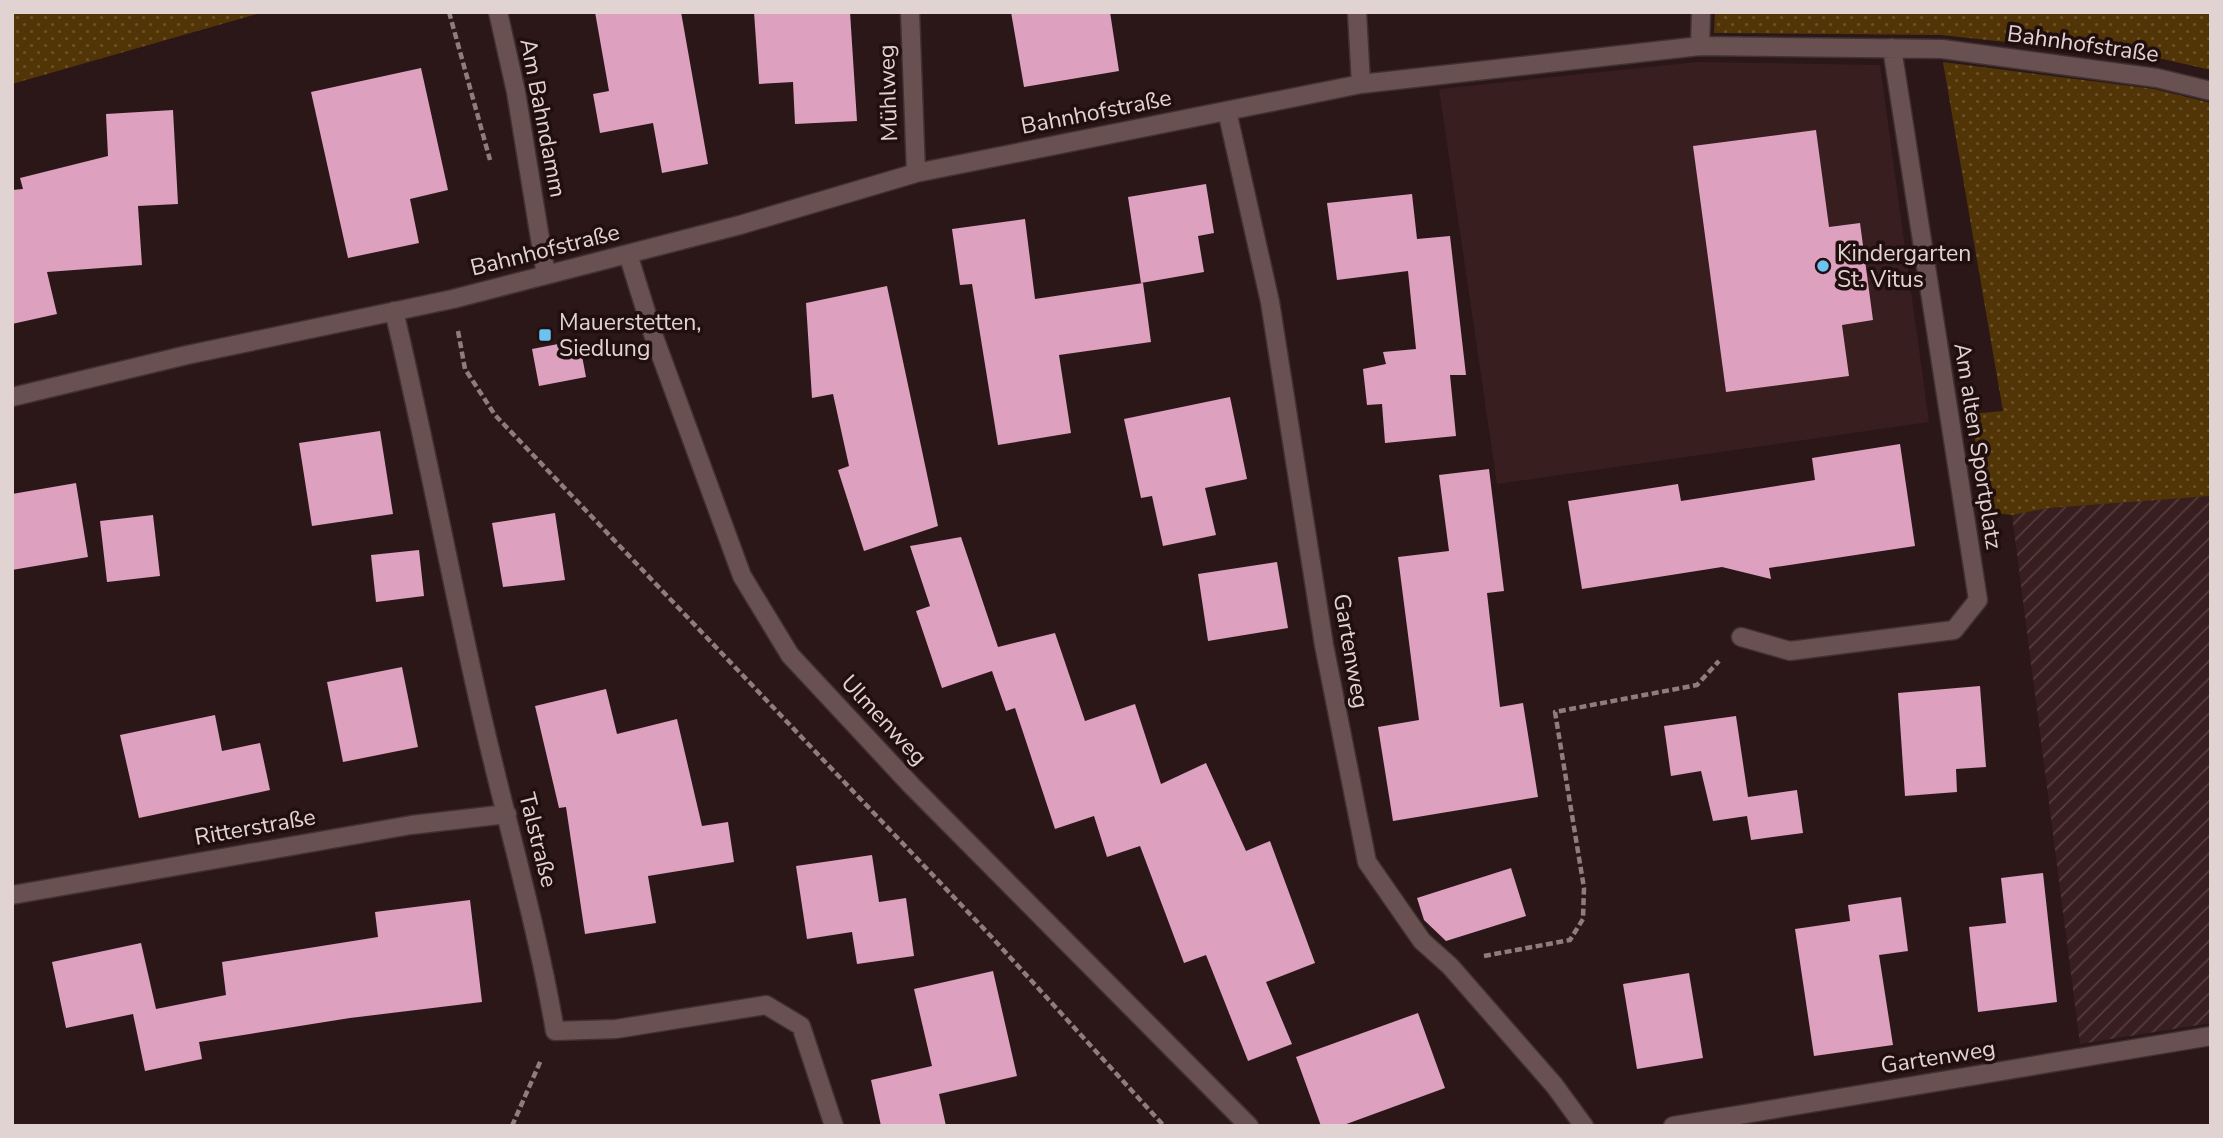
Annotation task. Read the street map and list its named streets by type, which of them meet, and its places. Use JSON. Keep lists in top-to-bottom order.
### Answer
{
  "streets": {
    "street": [
      "Bahnhofstraße",
      "Mühlweg",
      "Am Bahndamm",
      "Am alten Sportplatz",
      "Gartenweg",
      "Ulmenweg",
      "Ritterstraße",
      "Talstraße"
    ]
  },
  "crossings": [
    ["Bahnhofstraße", "Mühlweg"],
    ["Bahnhofstraße", "Am Bahndamm"],
    ["Bahnhofstraße", "Am alten Sportplatz"],
    ["Bahnhofstraße", "Gartenweg"],
    ["Bahnhofstraße", "Ulmenweg"],
    ["Bahnhofstraße", "Talstraße"],
    ["Ritterstraße", "Talstraße"]
  ],
  "places": {
    "other": ["Kindergarten St. Vitus"],
    "transit": ["Mauerstetten, Siedlung"]
  }
}
